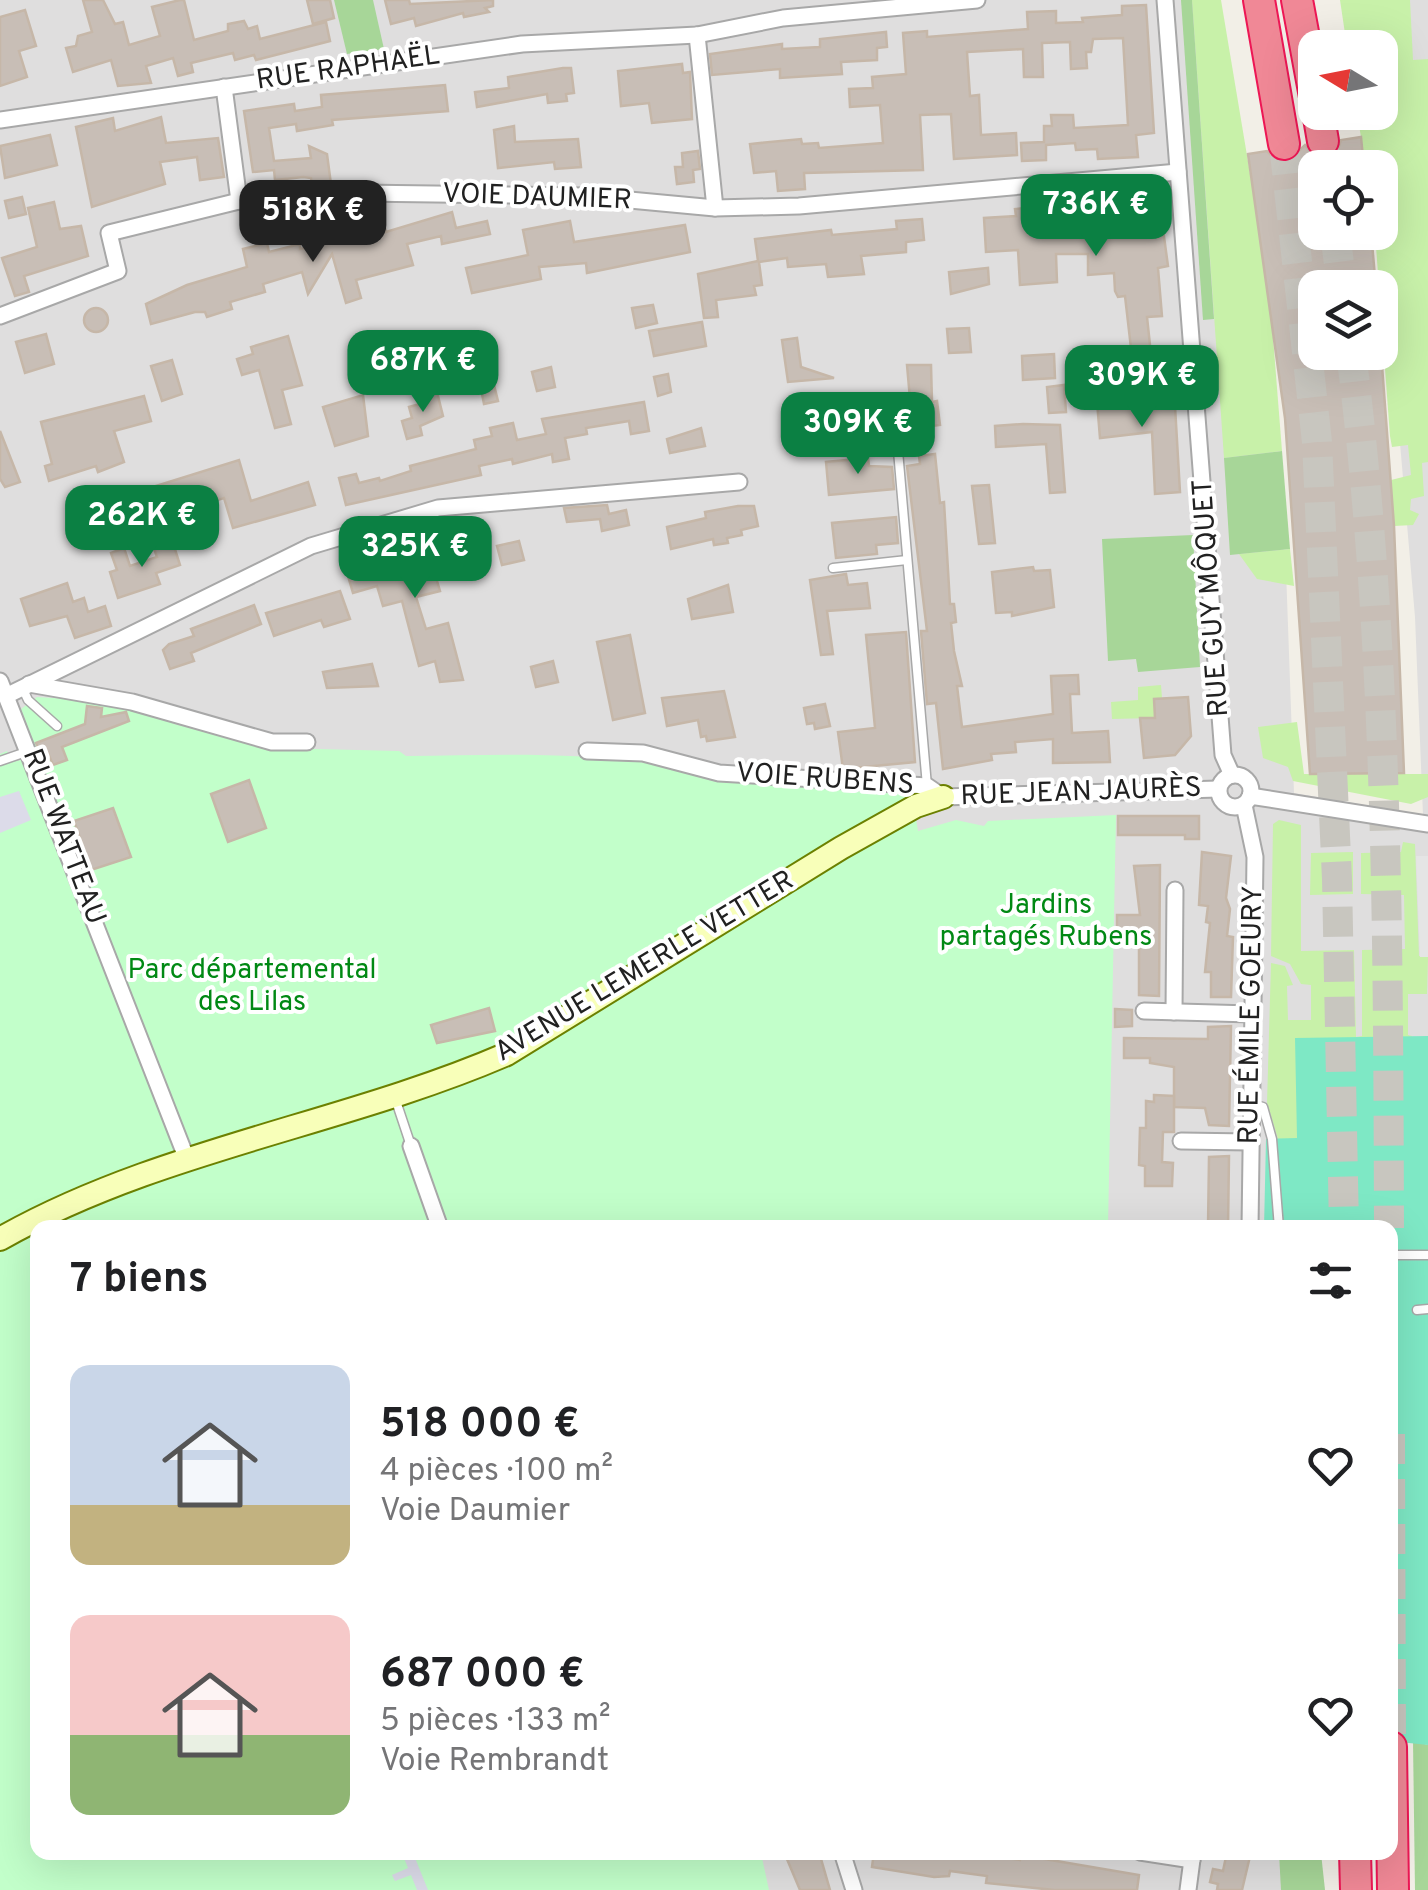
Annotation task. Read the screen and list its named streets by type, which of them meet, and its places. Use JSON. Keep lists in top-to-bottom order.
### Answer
{
  "streets": {
    "street": [
      "RUE RAPHAËL",
      "VOIE DAUMIER",
      "RUE GUY MÔQUET",
      "VOIE RUBENS",
      "RUE JEAN JAURÈS",
      "RUE WATTEAU",
      "AVENUE LEMERLE VETTER",
      "RUE ÉMILE GOEURY"
    ]
  },
  "crossings": [
    ["VOIE DAUMIER", "RUE GUY MÔQUET"],
    ["RUE GUY MÔQUET", "RUE JEAN JAURÈS"],
    ["RUE GUY MÔQUET", "RUE ÉMILE GOEURY"],
    ["VOIE RUBENS", "RUE JEAN JAURÈS"],
    ["VOIE RUBENS", "AVENUE LEMERLE VETTER"],
    ["RUE JEAN JAURÈS", "AVENUE LEMERLE VETTER"],
    ["RUE JEAN JAURÈS", "RUE ÉMILE GOEURY"],
    ["RUE WATTEAU", "AVENUE LEMERLE VETTER"]
  ],
  "parks": ["Jardins partagés Rubens", "Parc départemental des Lilas"],
  "north": "left",
  "page": {
    "price": [
      "736K €",
      "518K €",
      "687K €",
      "309K €",
      "309K €",
      "262K €",
      "325K €"
    ],
    "heading": "7 biens",
    "list": [
      {
        "name": "518 000 €",
        "note": "4 pièces · 100 m² · Voie Daumier"
      },
      {
        "name": "687 000 €",
        "note": "5 pièces · 133 m² · Voie Rembrandt"
      }
    ]
  }
}
